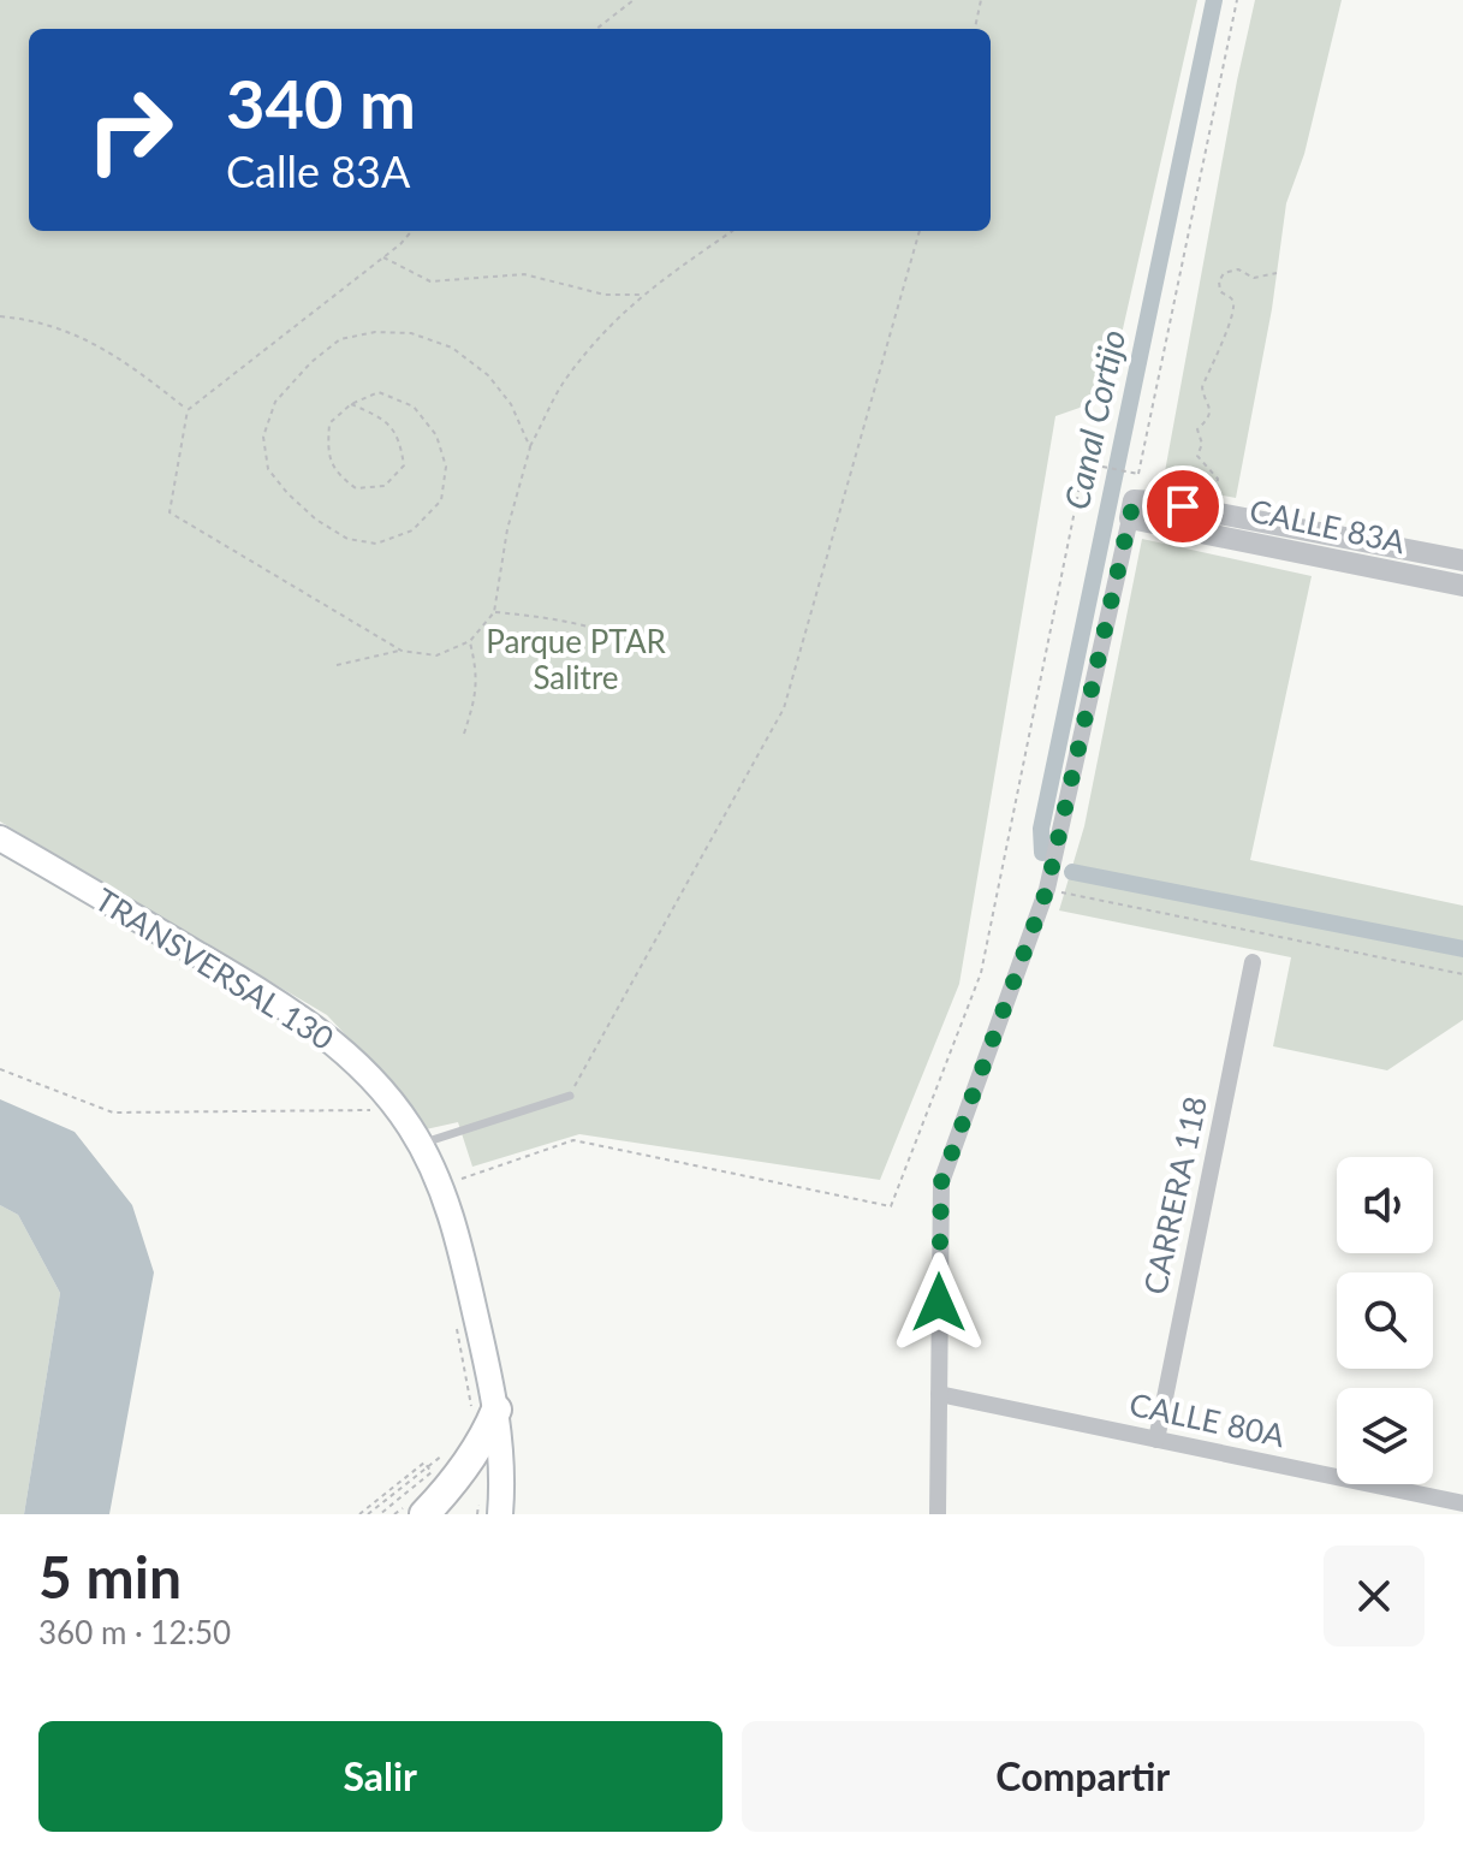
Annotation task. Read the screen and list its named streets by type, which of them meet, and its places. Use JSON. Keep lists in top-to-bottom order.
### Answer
{
  "streets": {
    "main road": ["TRANSVERSAL 130"],
    "street": ["CALLE 83A", "CARRERA 118", "CALLE 80A"]
  },
  "crossings": [
    ["CARRERA 118", "CALLE 80A"]
  ],
  "water": ["Canal Cortijo"],
  "parks": ["Parque PTAR Salitre"],
  "page": {
    "turn": ["340 m", "Calle 83A"],
    "heading": ["5 min", "360 m · 12:50"],
    "buttons": ["Salir", "Compartir"]
  }
}
